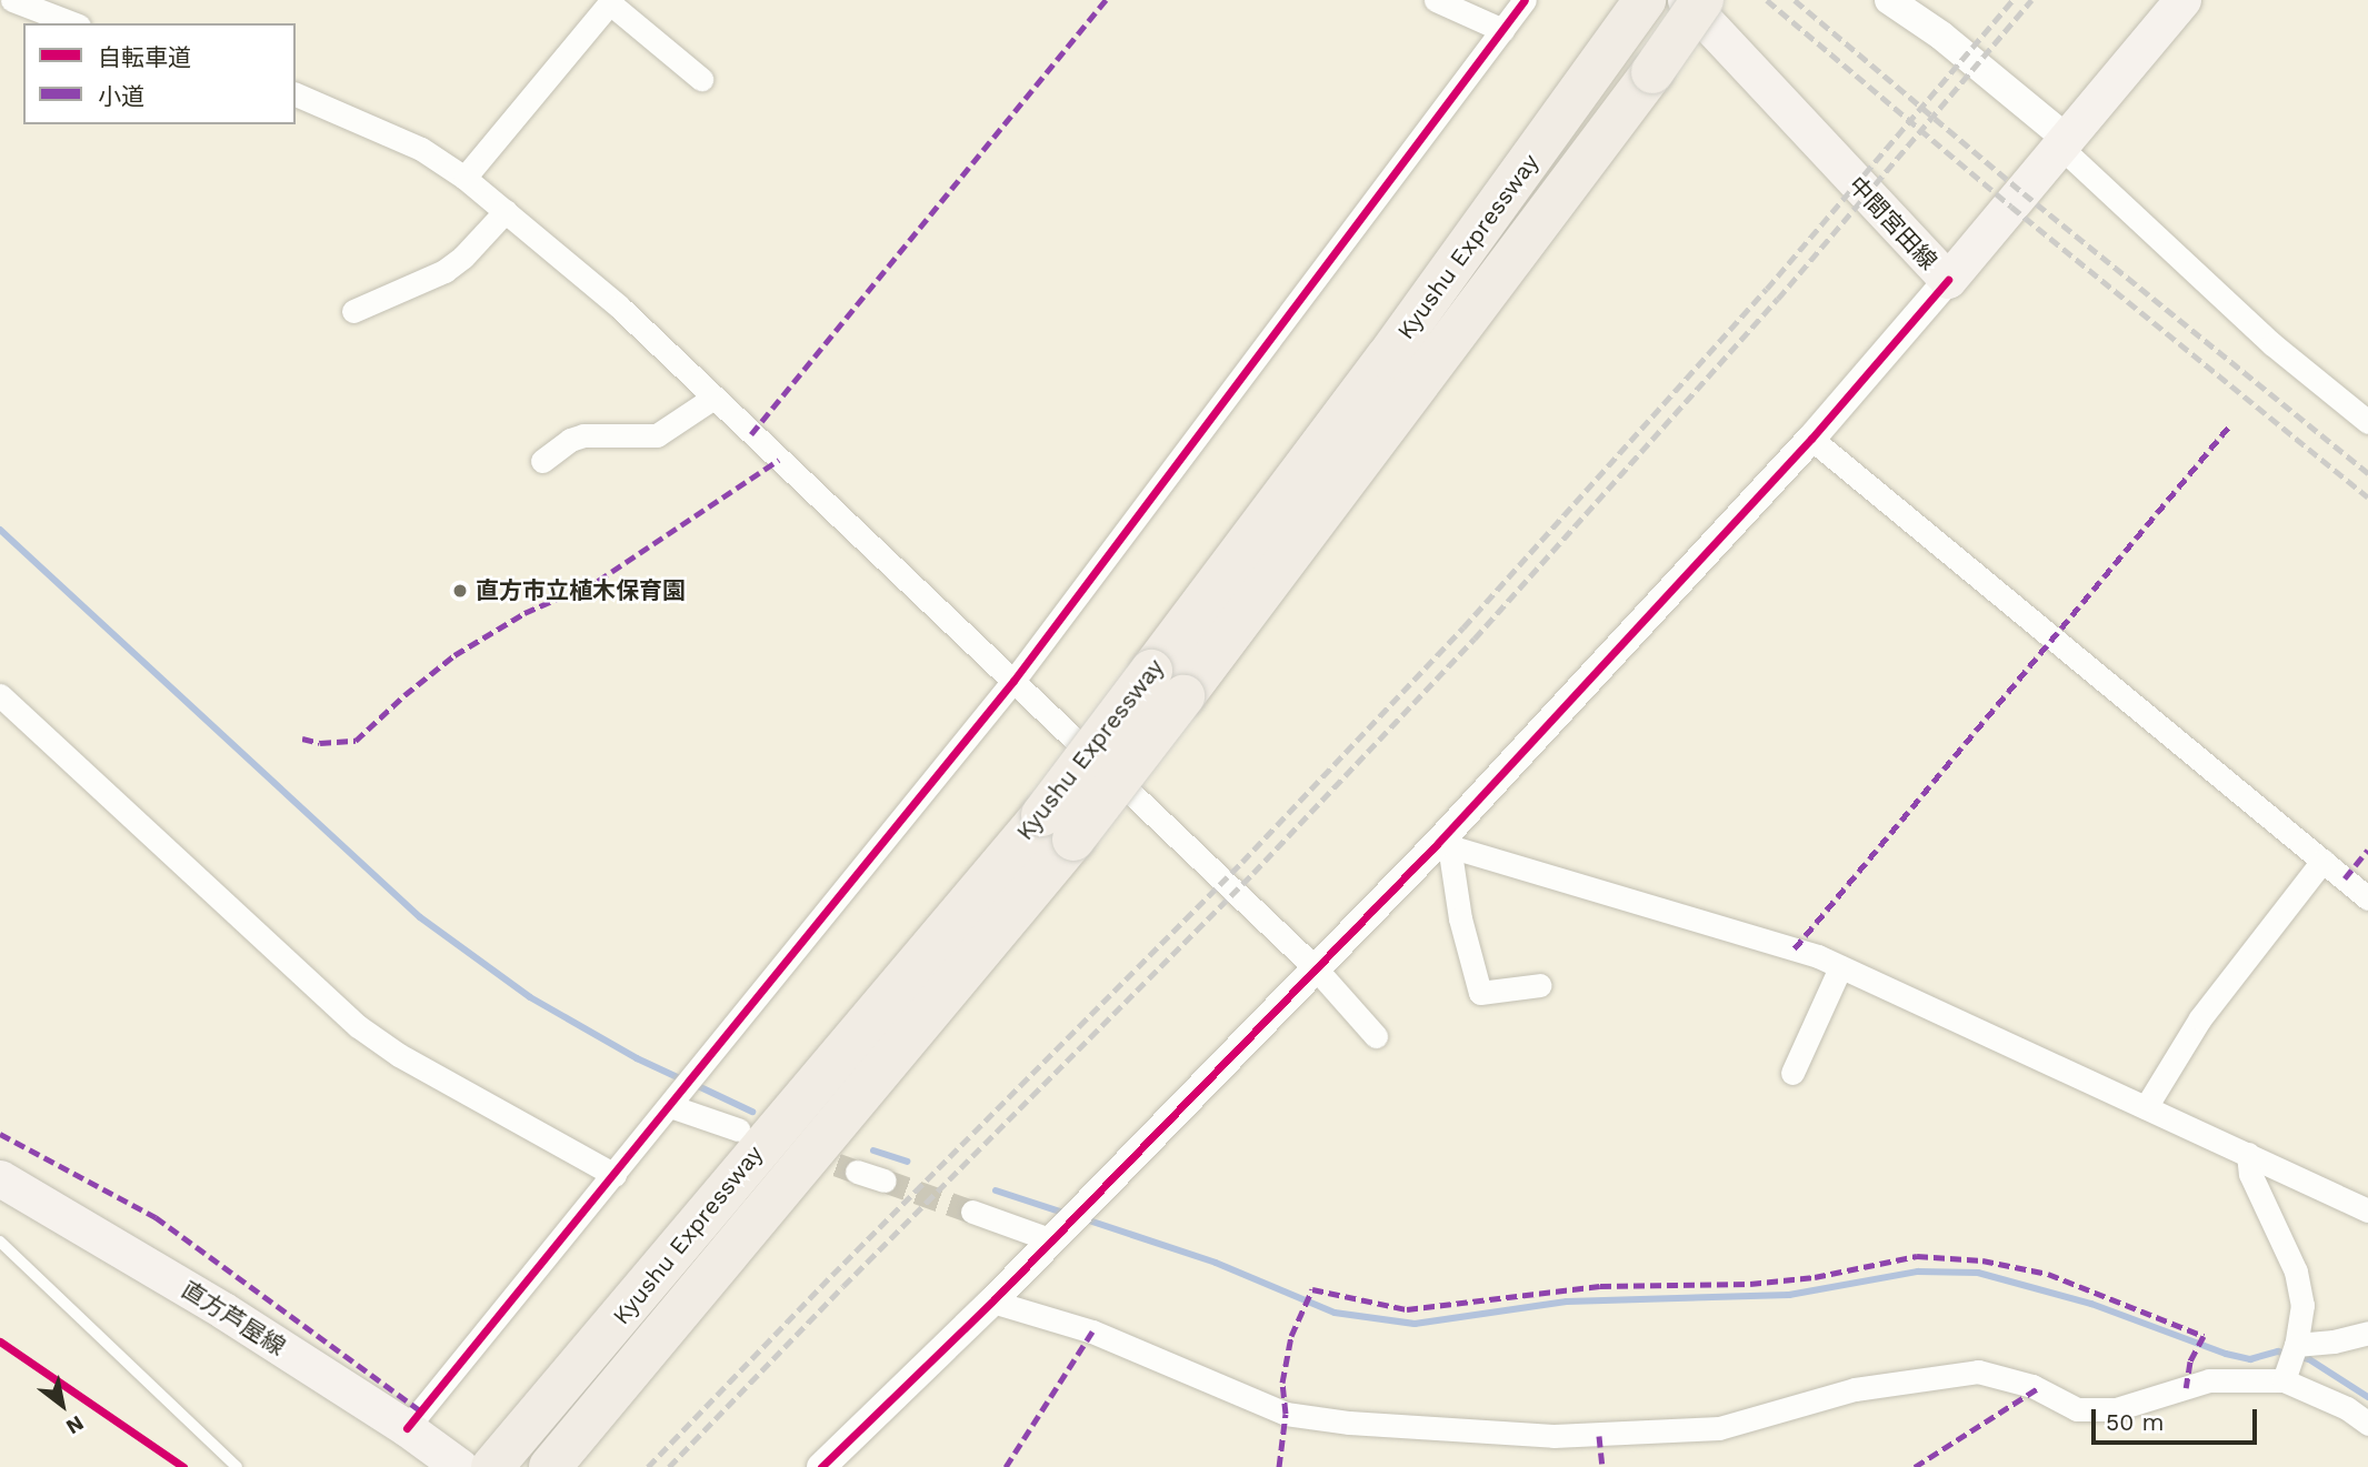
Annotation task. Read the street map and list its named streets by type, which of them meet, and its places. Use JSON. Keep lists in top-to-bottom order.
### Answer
{
  "streets": {
    "highway": ["Kyushu Expressway"],
    "main road": ["中間宮田線", "直方芦屋線"]
  },
  "places": ["直方市立植木保育園"],
  "legend": ["自転車道", "小道"],
  "scale_bar": "50 m",
  "north": "bottom right"
}
